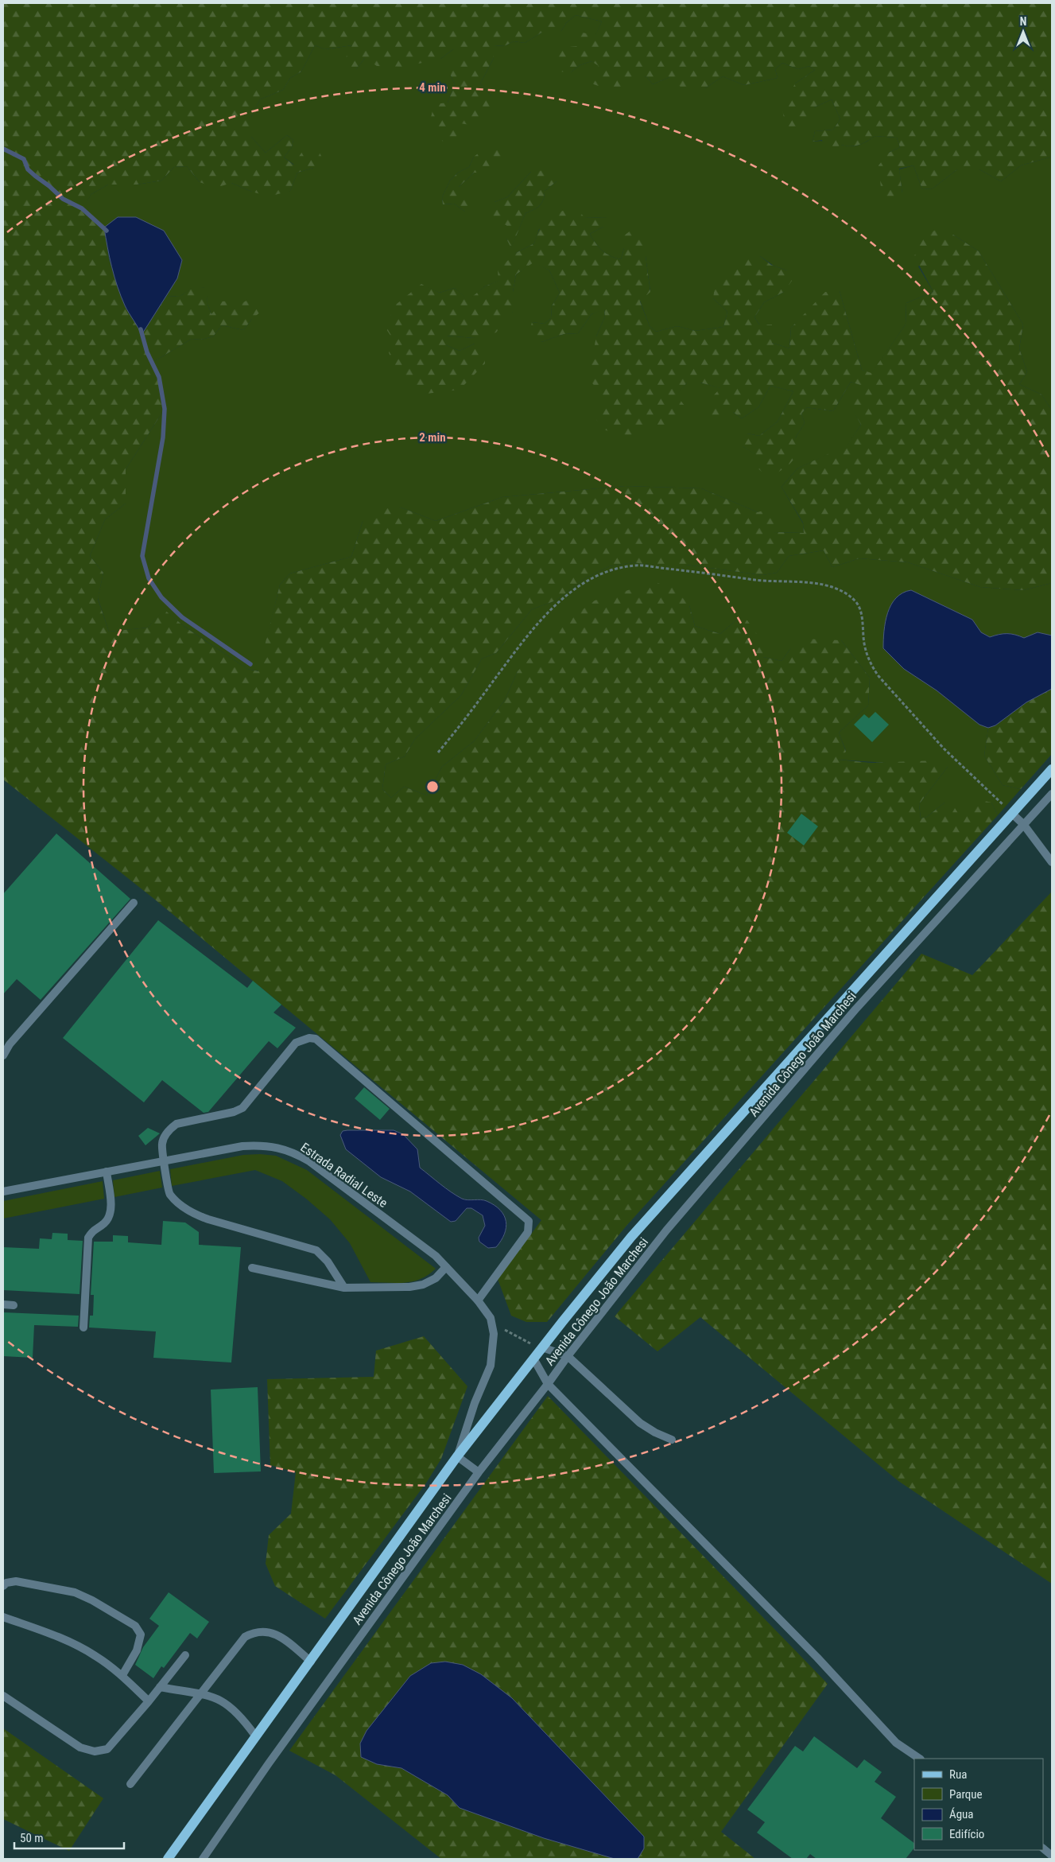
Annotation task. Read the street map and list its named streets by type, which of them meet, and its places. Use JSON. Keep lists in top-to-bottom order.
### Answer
{
  "streets": {
    "street": ["Avenida Cônego João Marchesi", "Estrada Radial Leste"]
  },
  "legend": [
    "Rua",
    "Parque",
    "Água",
    "Edifício"
  ],
  "scale_bar": "50 m",
  "north": "top",
  "rings": ["4 min", "2 min"]
}
